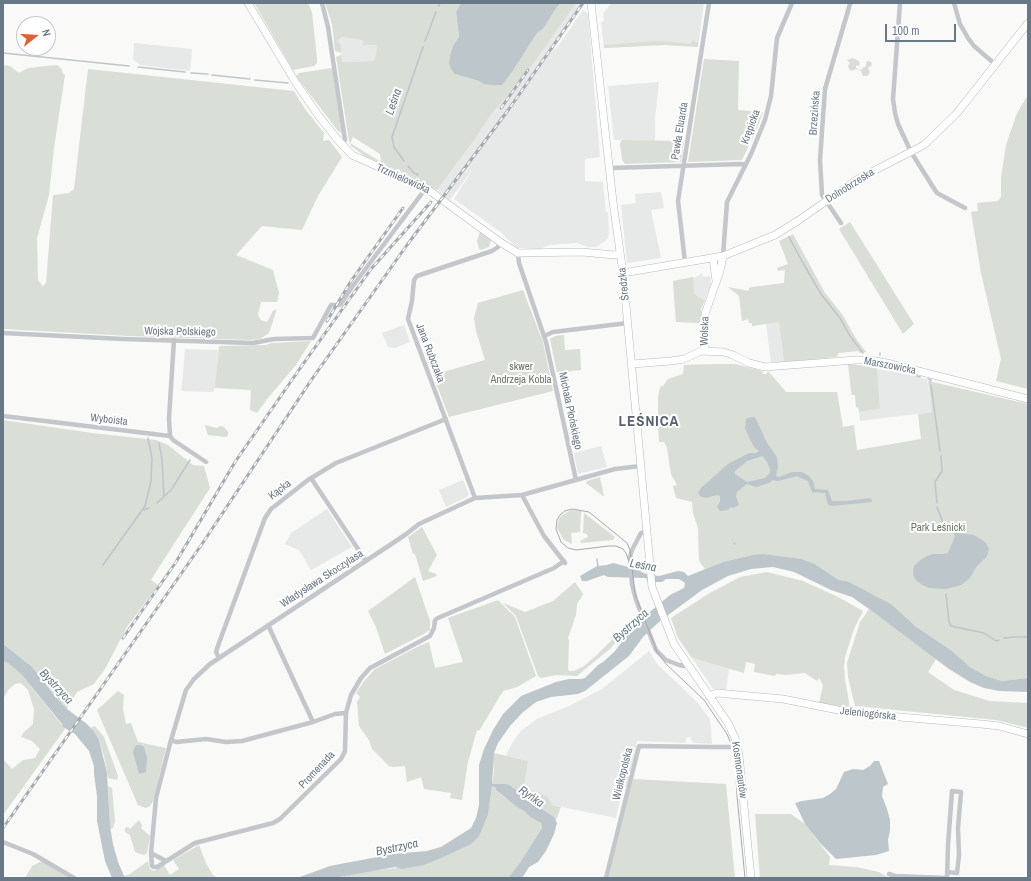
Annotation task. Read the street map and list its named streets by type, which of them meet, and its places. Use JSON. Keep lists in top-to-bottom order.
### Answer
{
  "streets": {
    "street": [
      "Brzezińska",
      "Krępicka",
      "Pawła Eluarda",
      "Trzmielowicka",
      "Dolnobrzeska",
      "Średzka",
      "Wolska",
      "Wojska Polskiego",
      "Jana Rubczaka",
      "Marszowicka",
      "Michała Płońskiego",
      "Wyboista",
      "Kącka",
      "Władysława Skoczylasa",
      "Jeleniogórska",
      "Promenada",
      "Kosmonautów",
      "Wielkopolska"
    ]
  },
  "crossings": [
    ["Brzezińska", "Dolnobrzeska"],
    ["Krępicka", "Dolnobrzeska"],
    ["Krępicka", "Wolska"],
    ["Pawła Eluarda", "Dolnobrzeska"],
    ["Trzmielowicka", "Wojska Polskiego"],
    ["Trzmielowicka", "Jana Rubczaka"],
    ["Trzmielowicka", "Michała Płońskiego"],
    ["Dolnobrzeska", "Średzka"],
    ["Dolnobrzeska", "Wolska"],
    ["Średzka", "Wolska"],
    ["Średzka", "Władysława Skoczylasa"],
    ["Średzka", "Kosmonautów"],
    ["Wolska", "Marszowicka"],
    ["Jana Rubczaka", "Kącka"],
    ["Jana Rubczaka", "Władysława Skoczylasa"],
    ["Michała Płońskiego", "Władysława Skoczylasa"],
    ["Kącka", "Władysława Skoczylasa"],
    ["Władysława Skoczylasa", "Promenada"],
    ["Jeleniogórska", "Kosmonautów"],
    ["Kosmonautów", "Wielkopolska"]
  ],
  "districts": ["LEŚNICA"],
  "water": ["Leśna", "Bystrzyca", "Ryńka"],
  "parks": ["skwer Andrzeja Kobla", "Park Leśnicki"],
  "scale_bar": "100 m",
  "north": "right"
}
